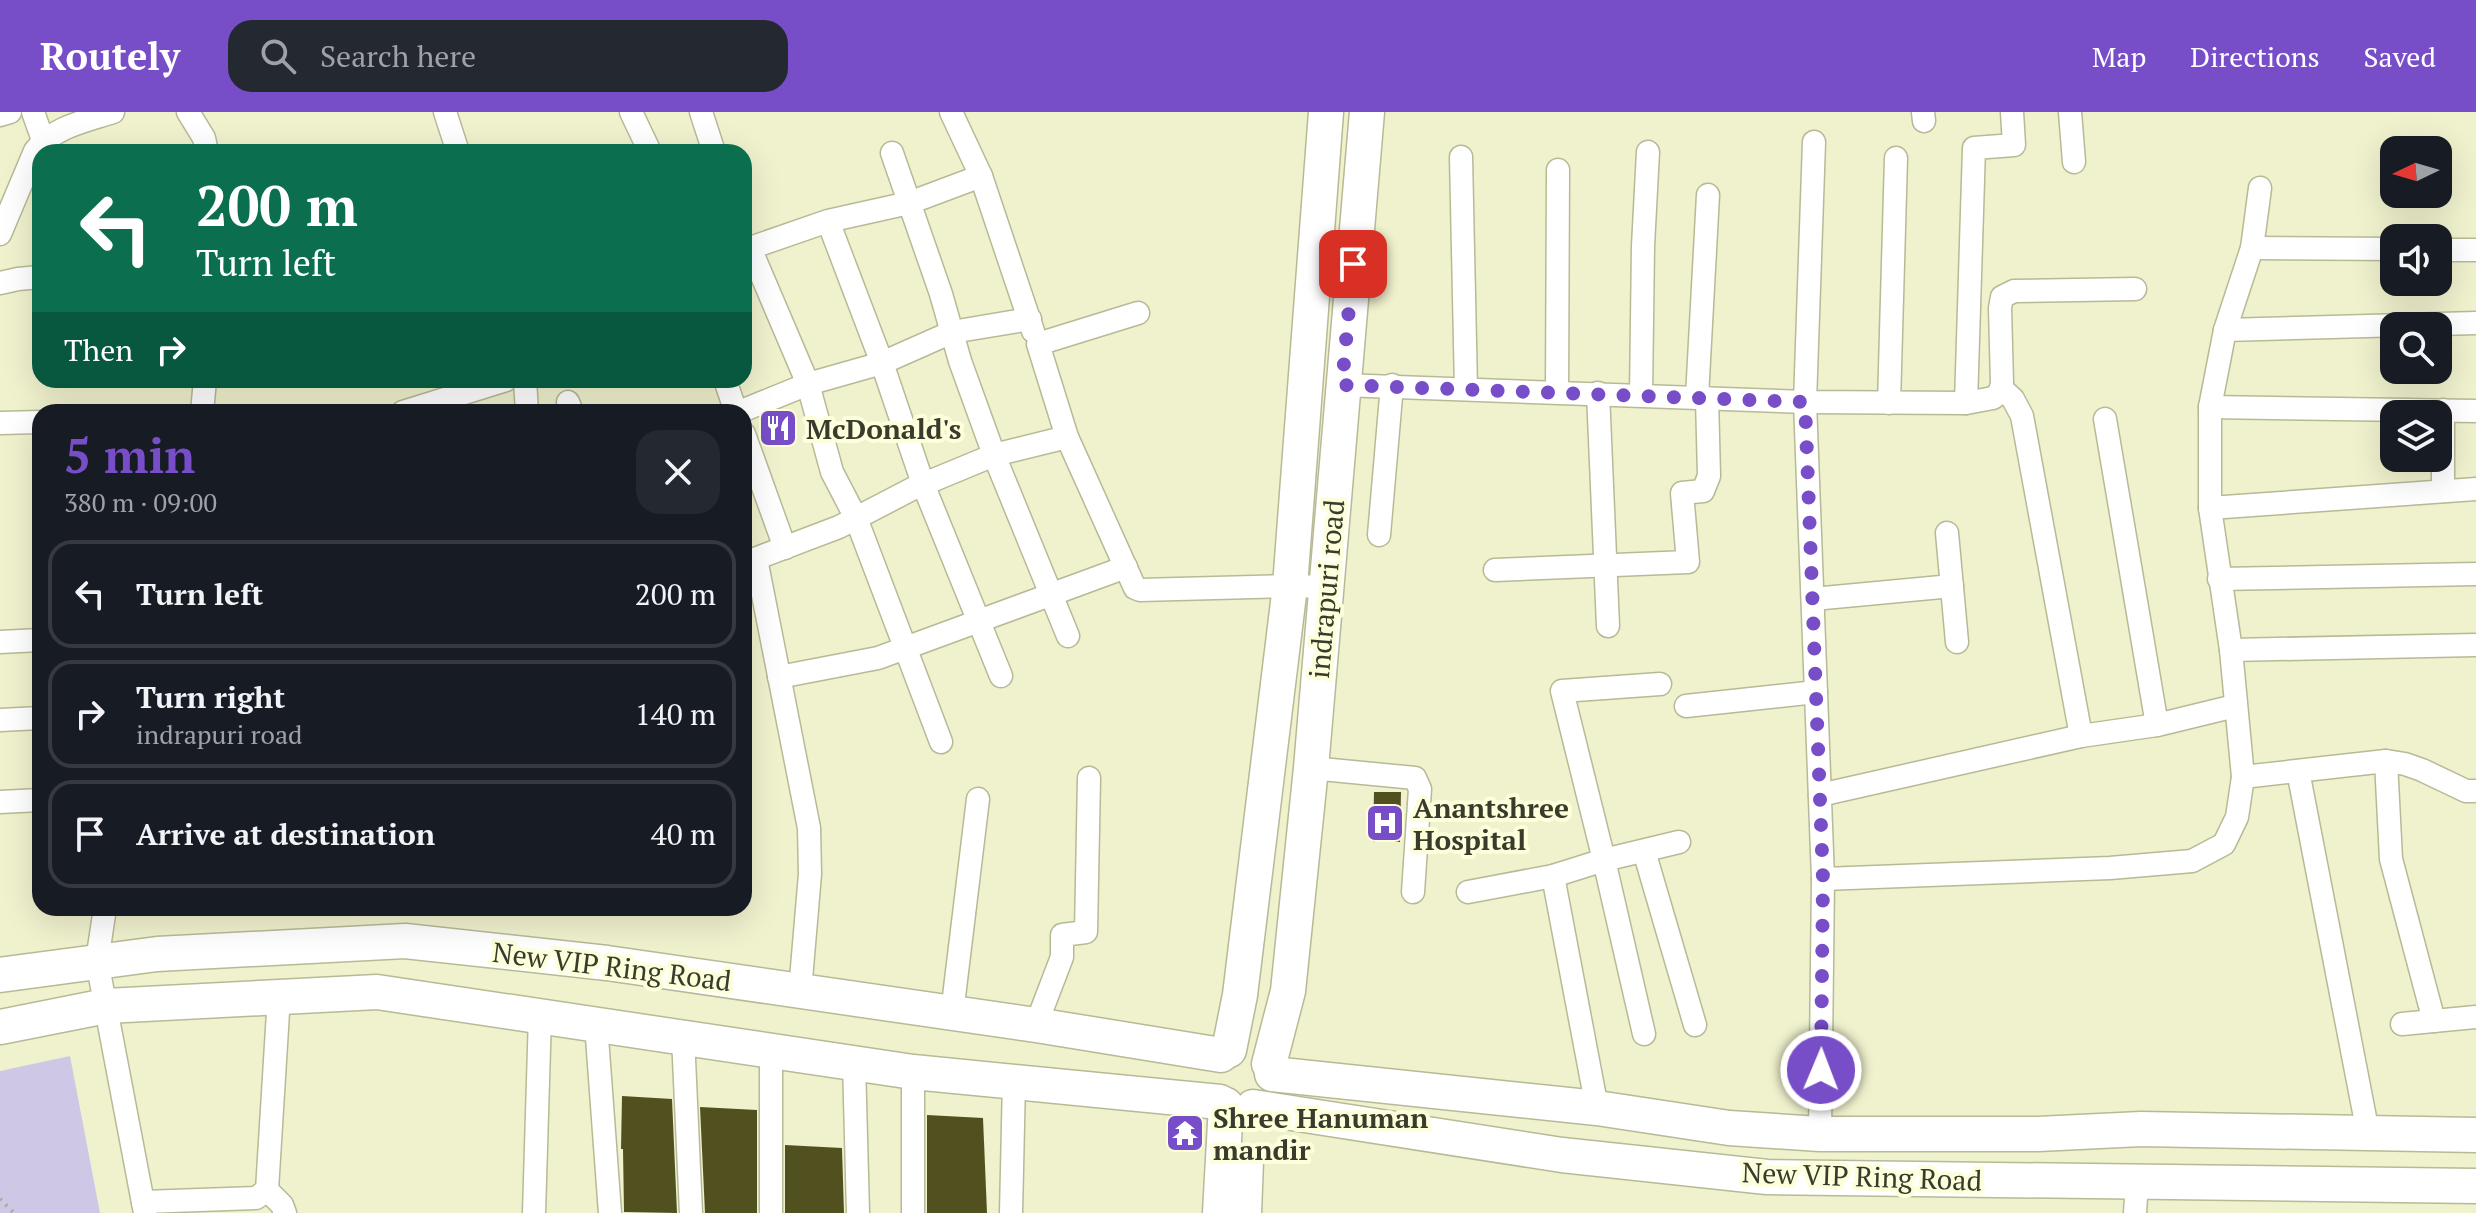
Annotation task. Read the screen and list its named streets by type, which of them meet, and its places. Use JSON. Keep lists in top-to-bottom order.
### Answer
{
  "streets": {
    "main road": ["indrapuri road", "New VIP Ring Road"]
  },
  "crossings": [
    ["indrapuri road", "New VIP Ring Road"]
  ],
  "places": {
    "restaurant": ["McDonald's"],
    "hospital": ["Anantshree Hospital"],
    "temple": ["Shree Hanuman mandir"]
  },
  "north": "left",
  "page": {
    "header": "Routely",
    "search": "Search here",
    "nav": ["Map", "Directions", "Saved"],
    "turn": ["200 m", "Turn left"],
    "then": "Then",
    "heading": ["5 min", "380 m · 09:00"],
    "list": [
      {
        "name": "Turn left",
        "value": "200 m"
      },
      {
        "name": "Turn right",
        "note": "indrapuri road",
        "value": "140 m"
      },
      {
        "name": "Arrive at destination",
        "value": "40 m"
      }
    ]
  }
}
